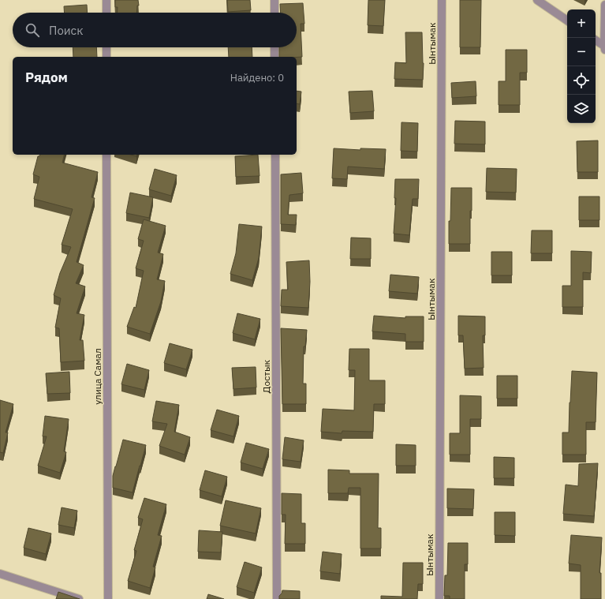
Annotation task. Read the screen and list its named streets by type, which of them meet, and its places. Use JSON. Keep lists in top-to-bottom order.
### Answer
{
  "streets": {
    "street": ["Ынтымак", "улица Самал", "Достык"]
  },
  "page": {
    "map_buttons": ["+", "−"],
    "search": "Поиск",
    "heading": ["Рядом", "Найдено: 0"]
  }
}
